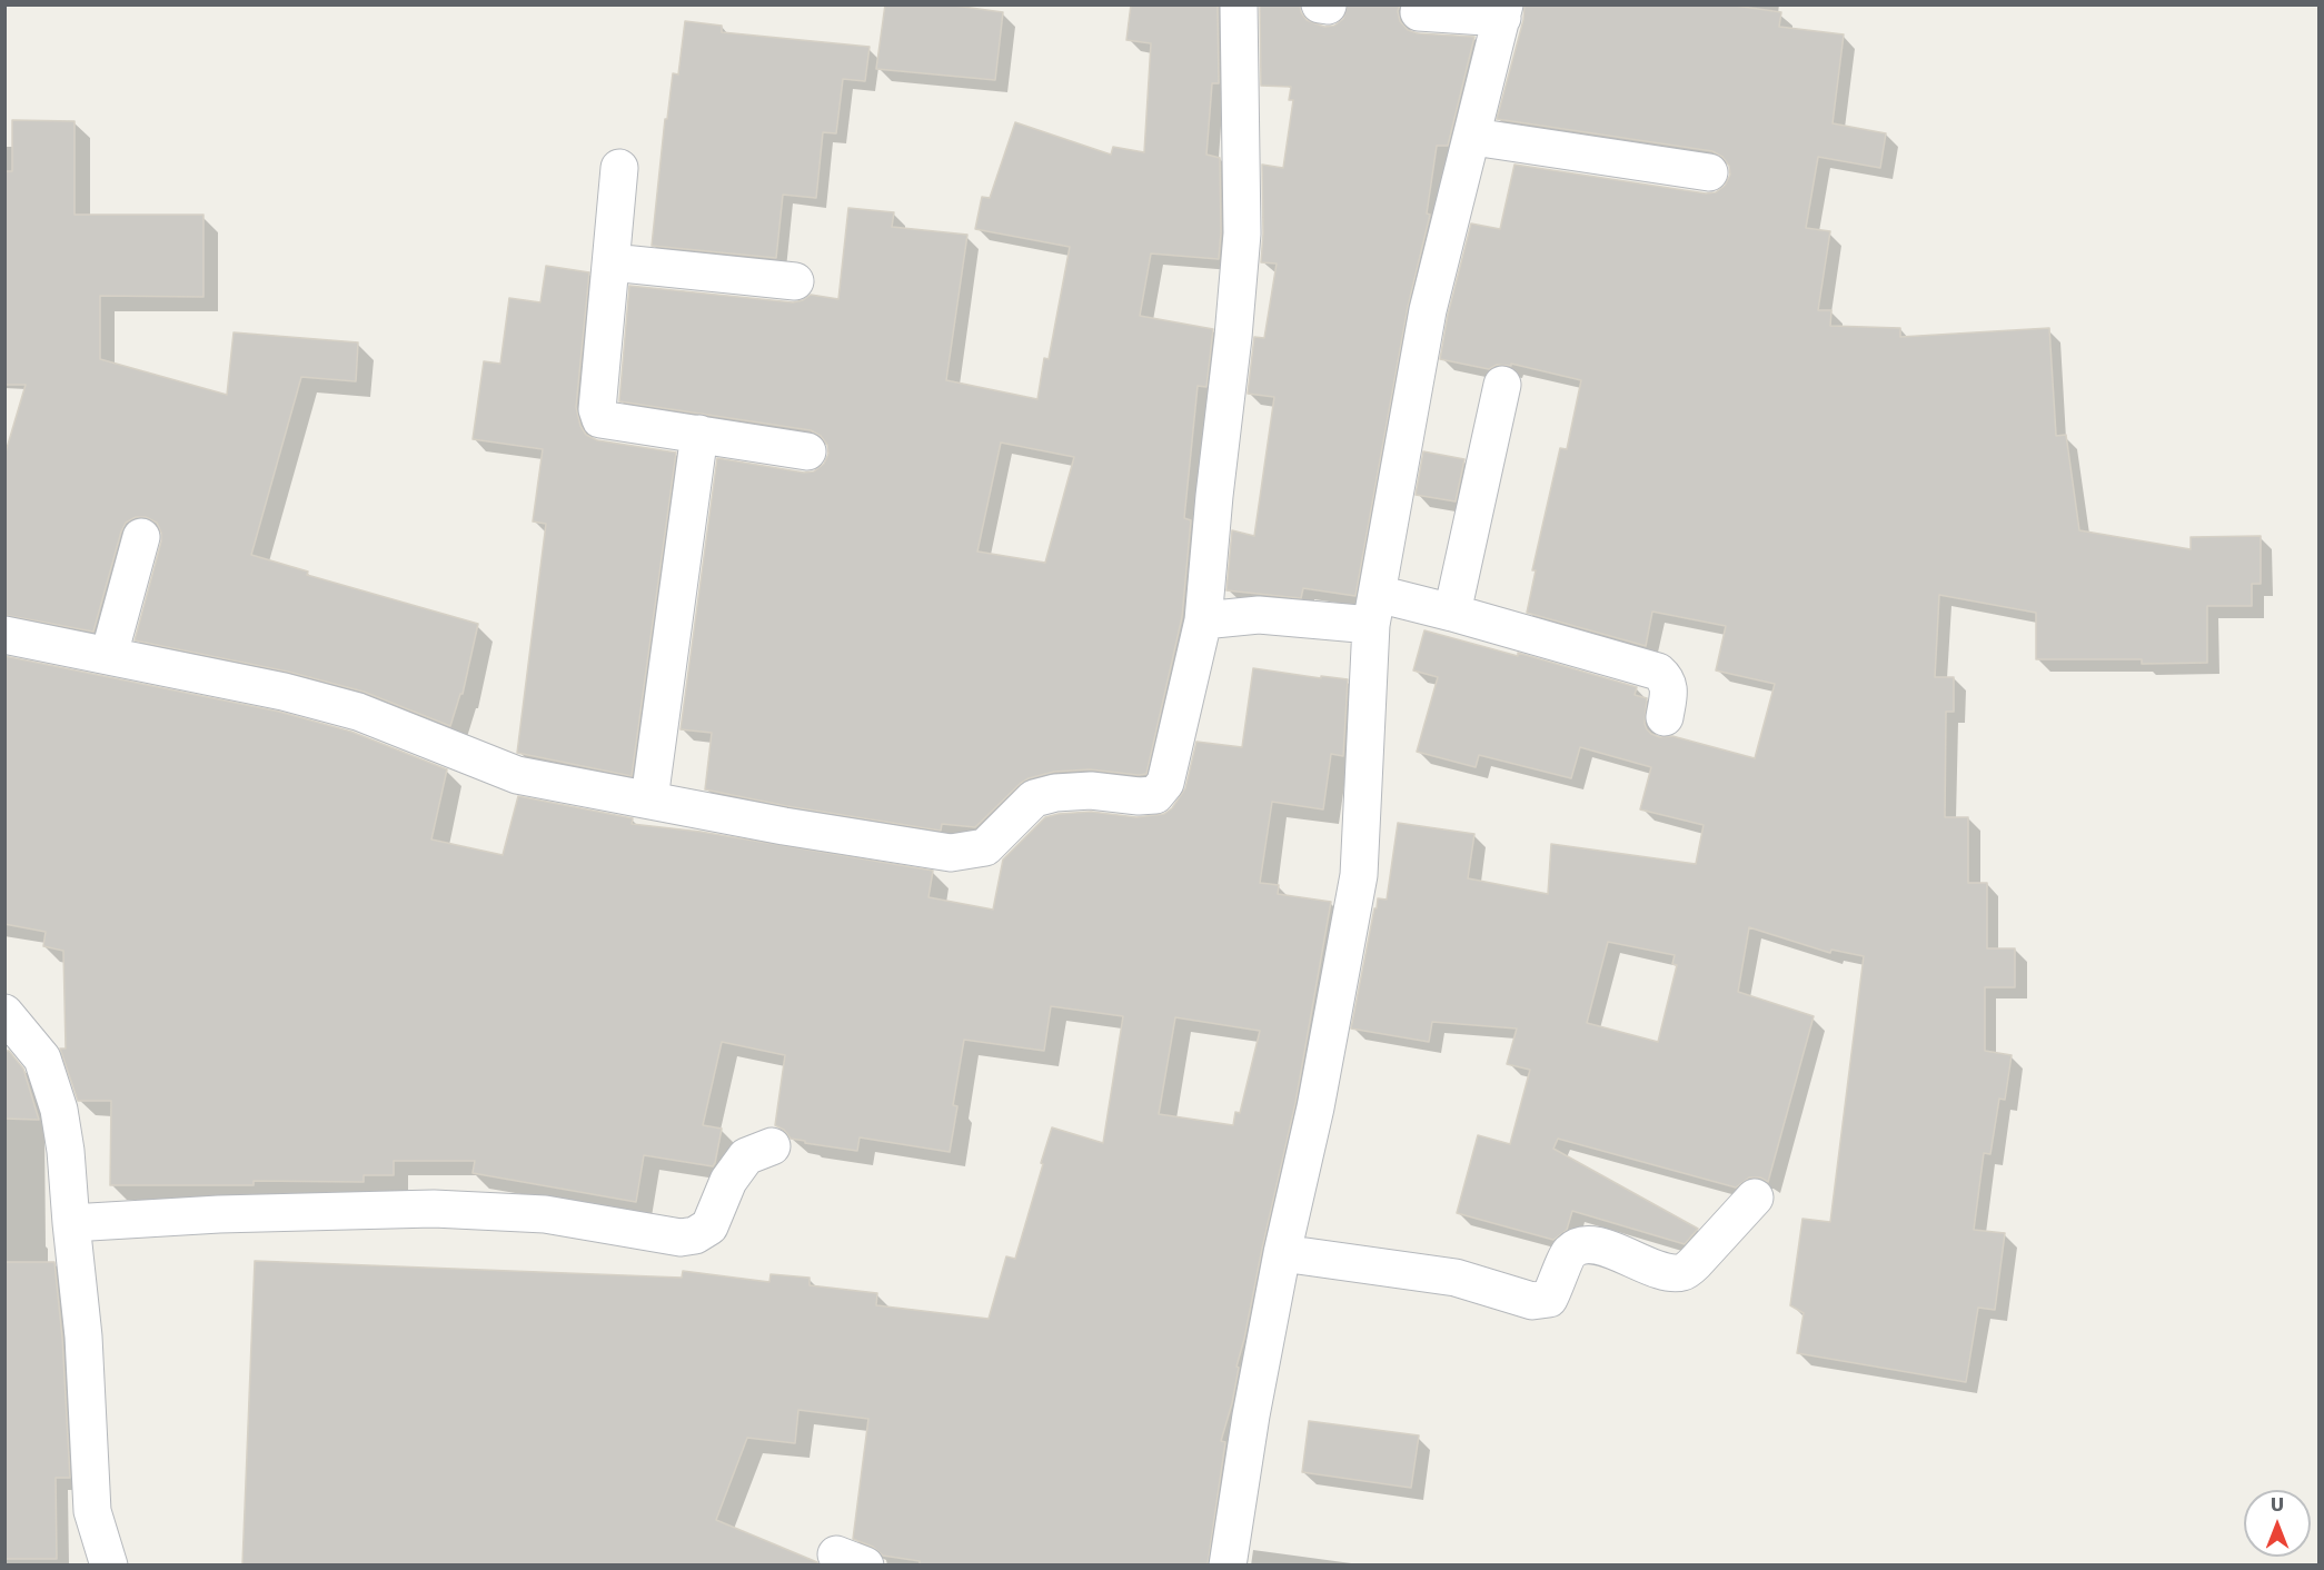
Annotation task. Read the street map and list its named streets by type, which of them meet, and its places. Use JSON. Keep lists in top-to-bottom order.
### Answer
{
  "north": "top"
}
